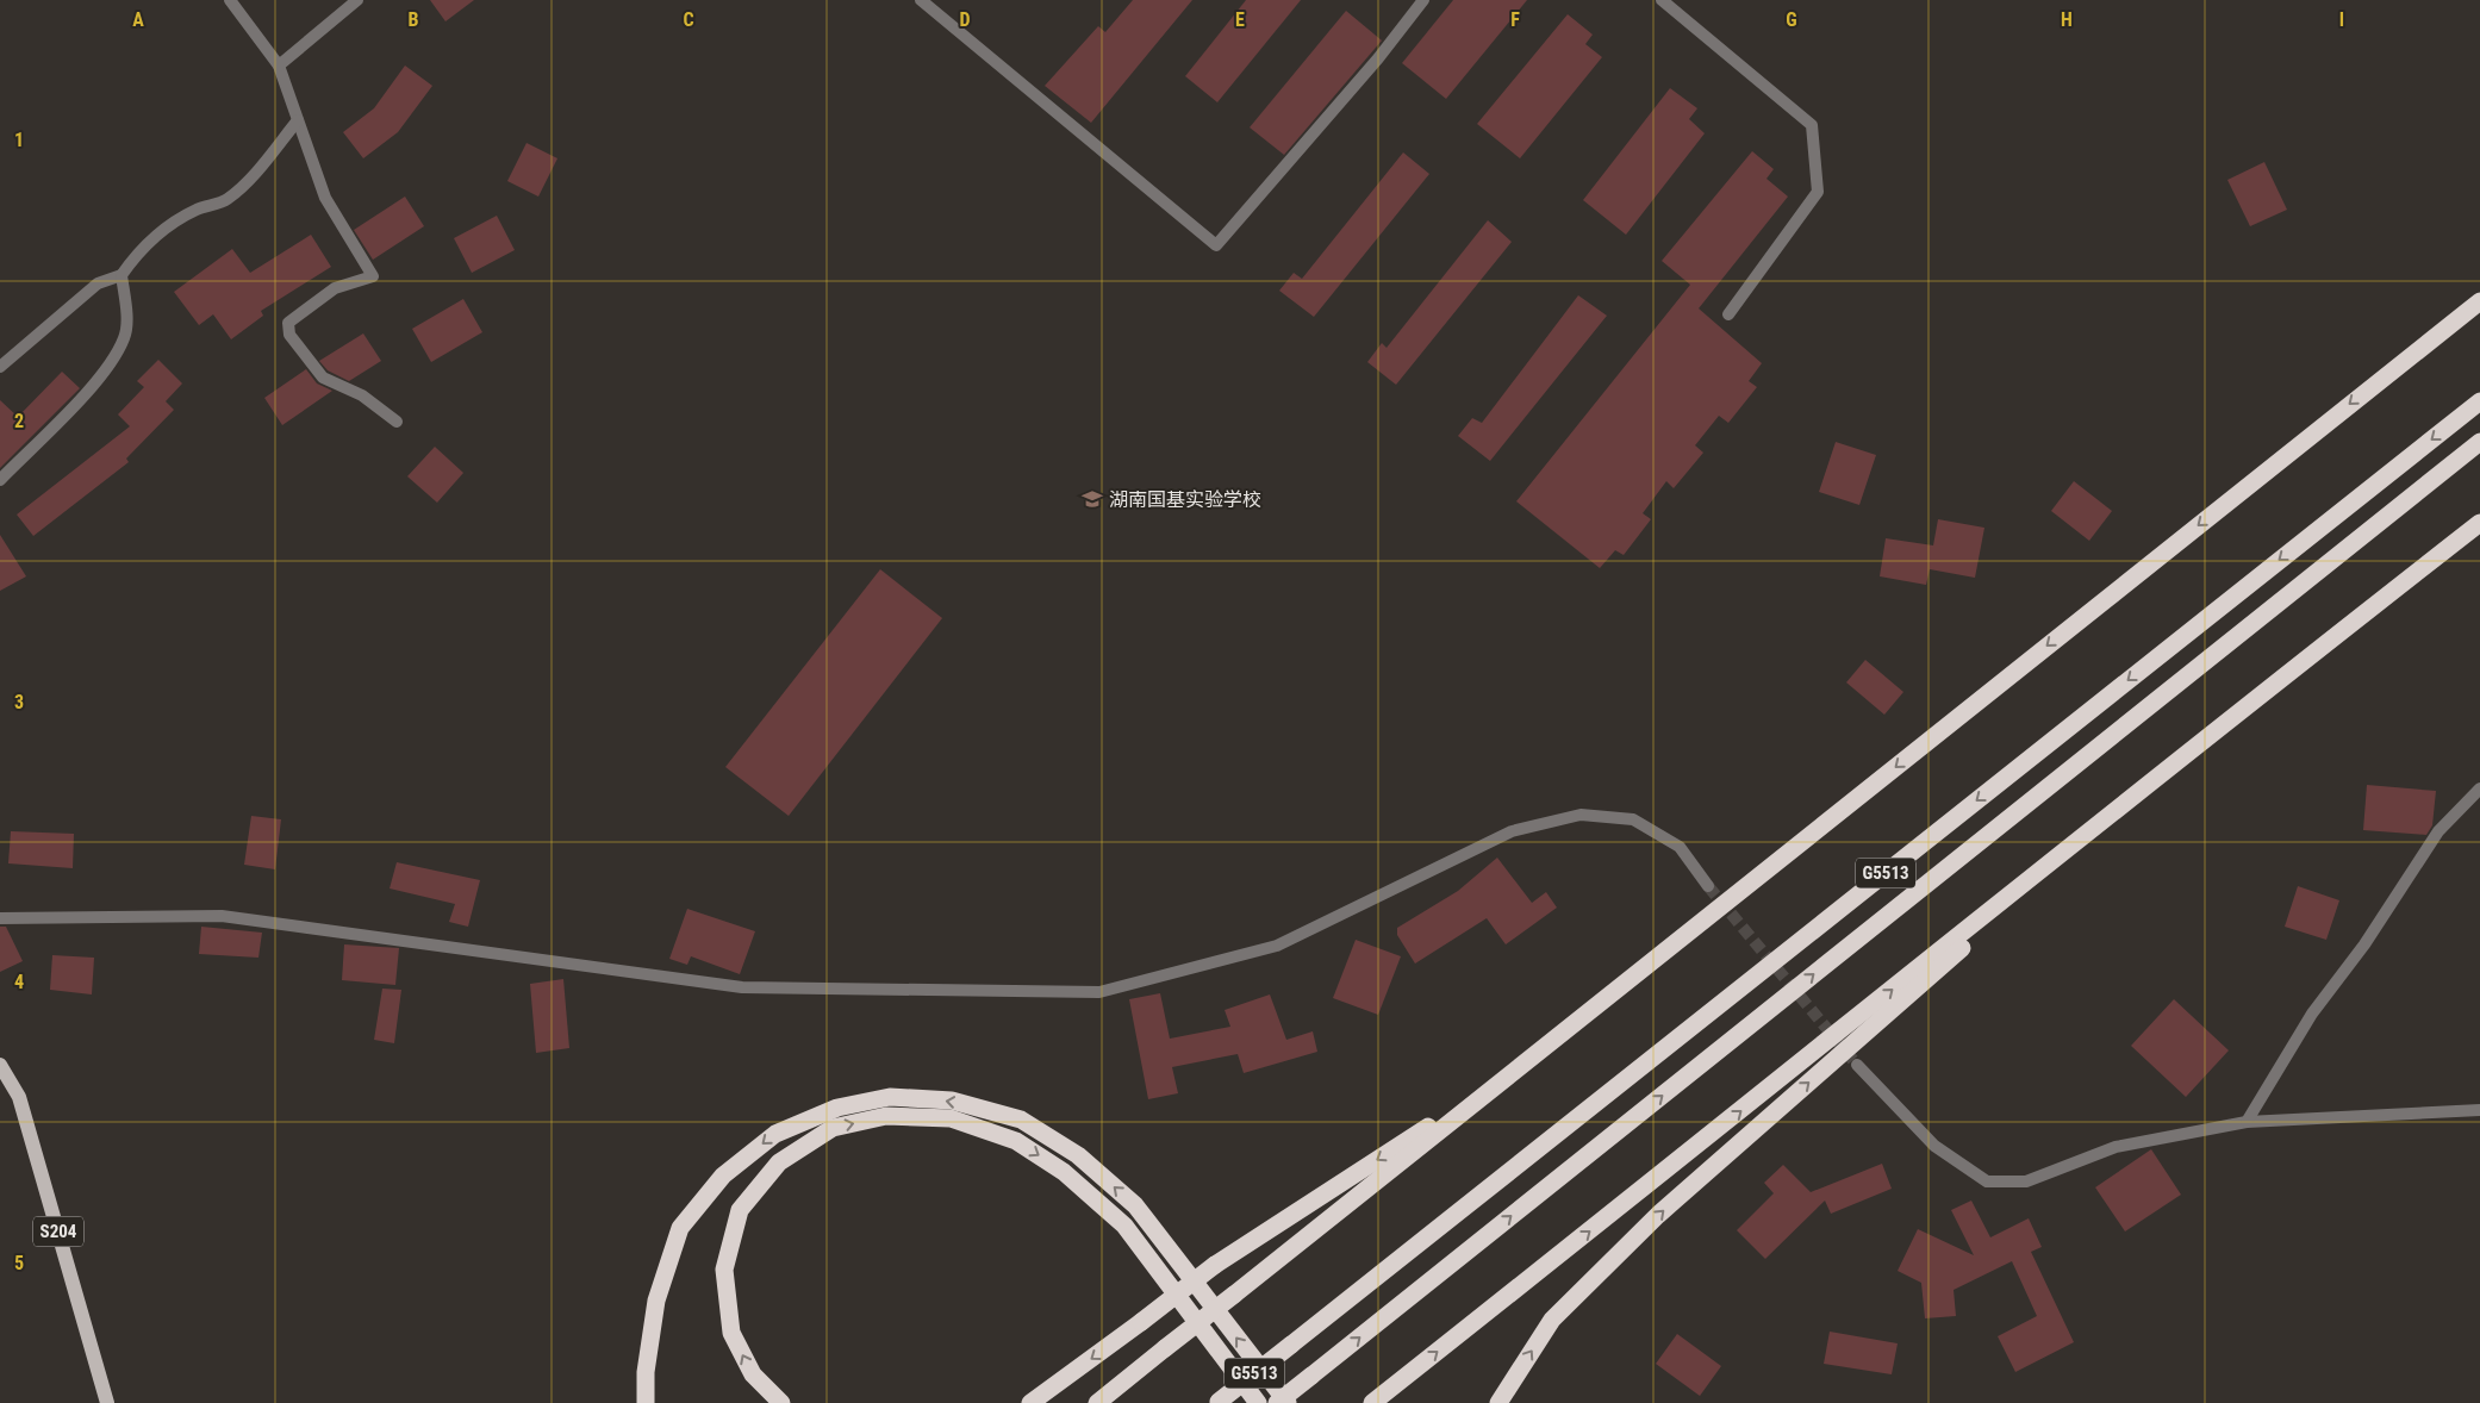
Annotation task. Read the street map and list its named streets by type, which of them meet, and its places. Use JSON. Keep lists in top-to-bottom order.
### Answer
{
  "streets": {
    "highway": ["G5513"],
    "main road": ["S204"]
  },
  "places": {
    "school or university": ["湖南国基实验学校"]
  },
  "grid": {
    "columns": [
      "A",
      "B",
      "C",
      "D",
      "E",
      "F",
      "G",
      "H",
      "I"
    ],
    "rows": [
      "1",
      "2",
      "3",
      "4",
      "5"
    ]
  }
}
